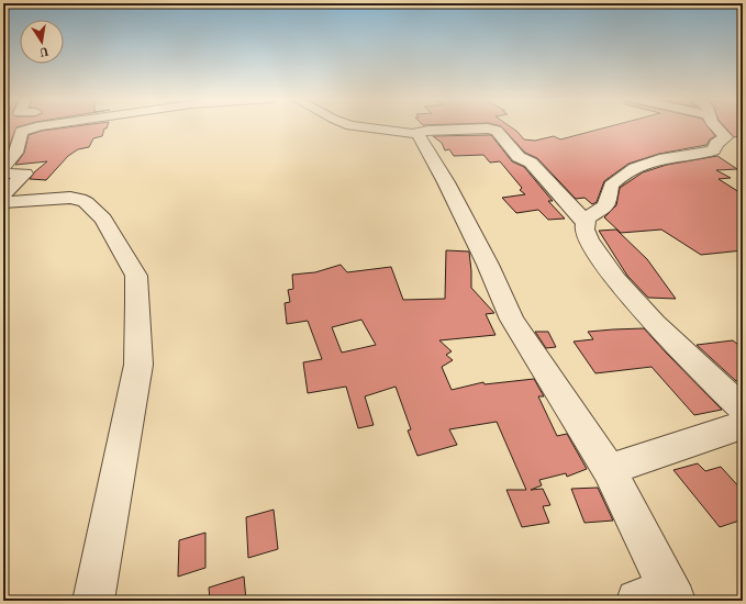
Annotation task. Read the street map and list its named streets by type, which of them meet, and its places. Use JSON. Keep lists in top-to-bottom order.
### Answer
{
  "north": "bottom"
}
